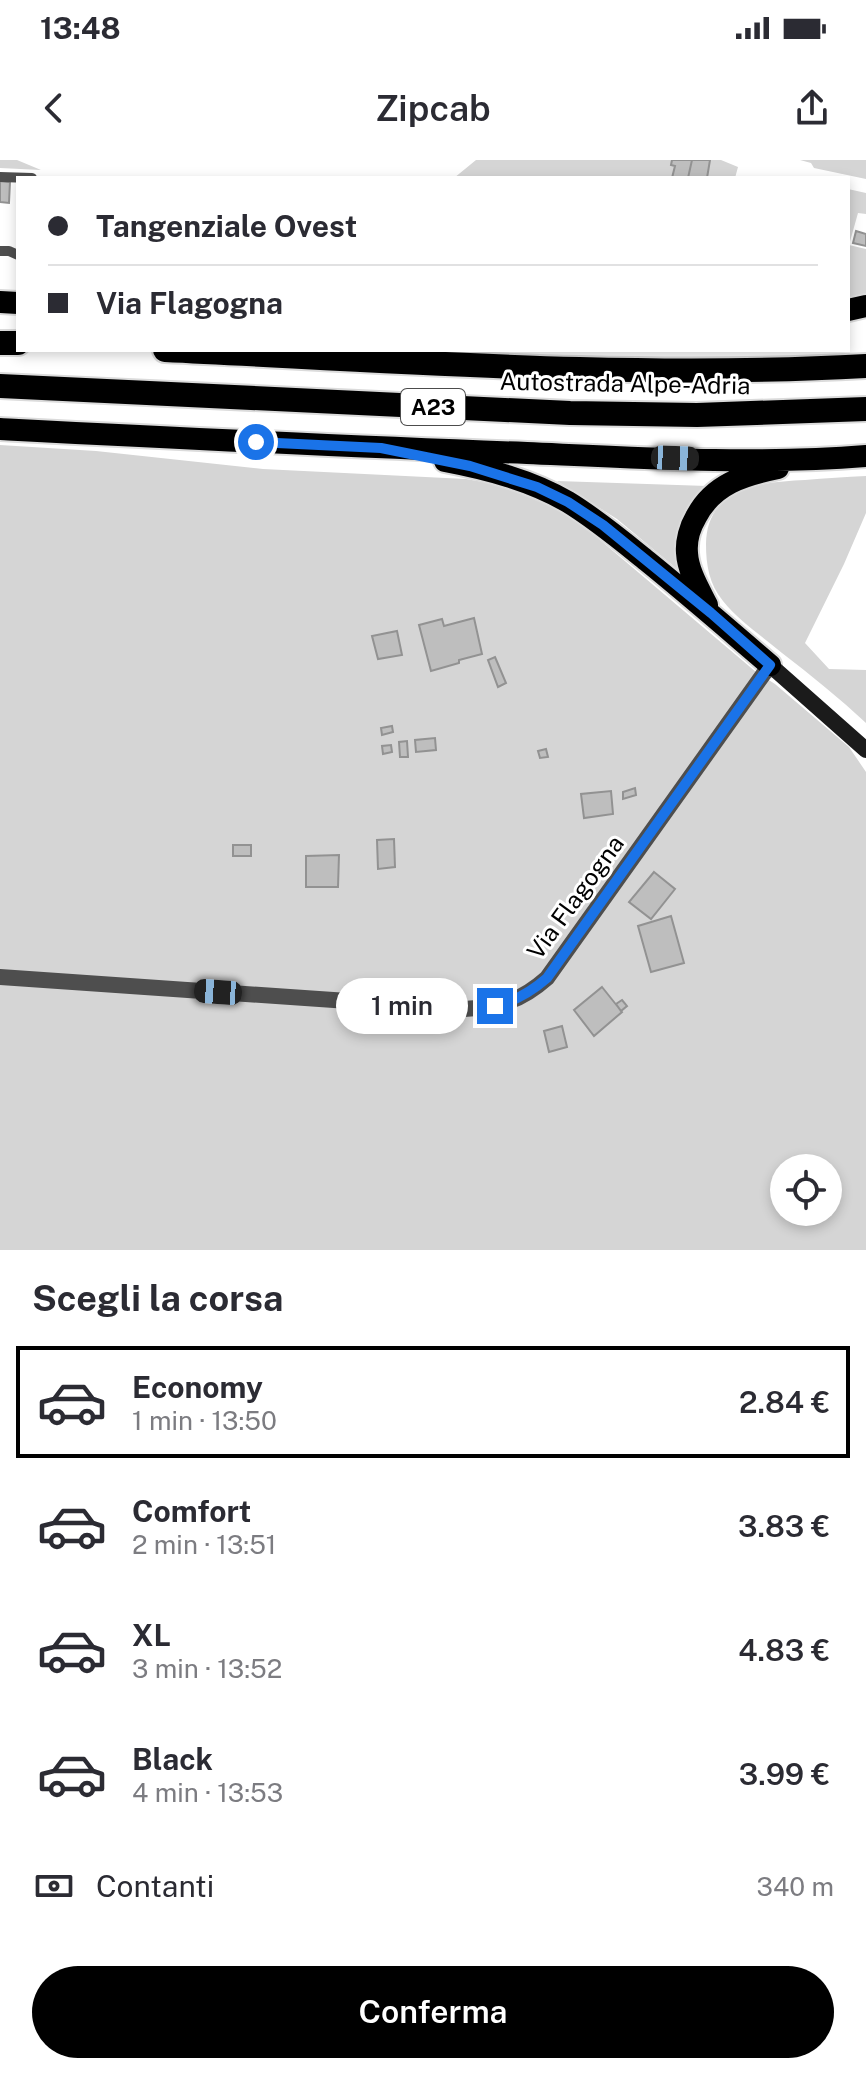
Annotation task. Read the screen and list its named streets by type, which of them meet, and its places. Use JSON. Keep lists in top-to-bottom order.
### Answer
{
  "streets": {
    "highway": ["Autostrada Alpe-Adria", "A23"],
    "street": ["Via Flagogna"]
  },
  "page": {
    "status": "13:48",
    "header": "Zipcab",
    "banner": ["Tangenziale Ovest", "Via Flagogna"],
    "bubble": "1 min",
    "heading": "Scegli la corsa",
    "list": [
      {
        "name": "Economy",
        "note": "1 min · 13:50",
        "value": "2.84 €"
      },
      {
        "name": "Comfort",
        "note": "2 min · 13:51",
        "value": "3.83 €"
      },
      {
        "name": "XL",
        "note": "3 min · 13:52",
        "value": "4.83 €"
      },
      {
        "name": "Black",
        "note": "4 min · 13:53",
        "value": "3.99 €"
      }
    ],
    "pay": ["Contanti", "340 m"],
    "buttons": "Conferma"
  }
}
